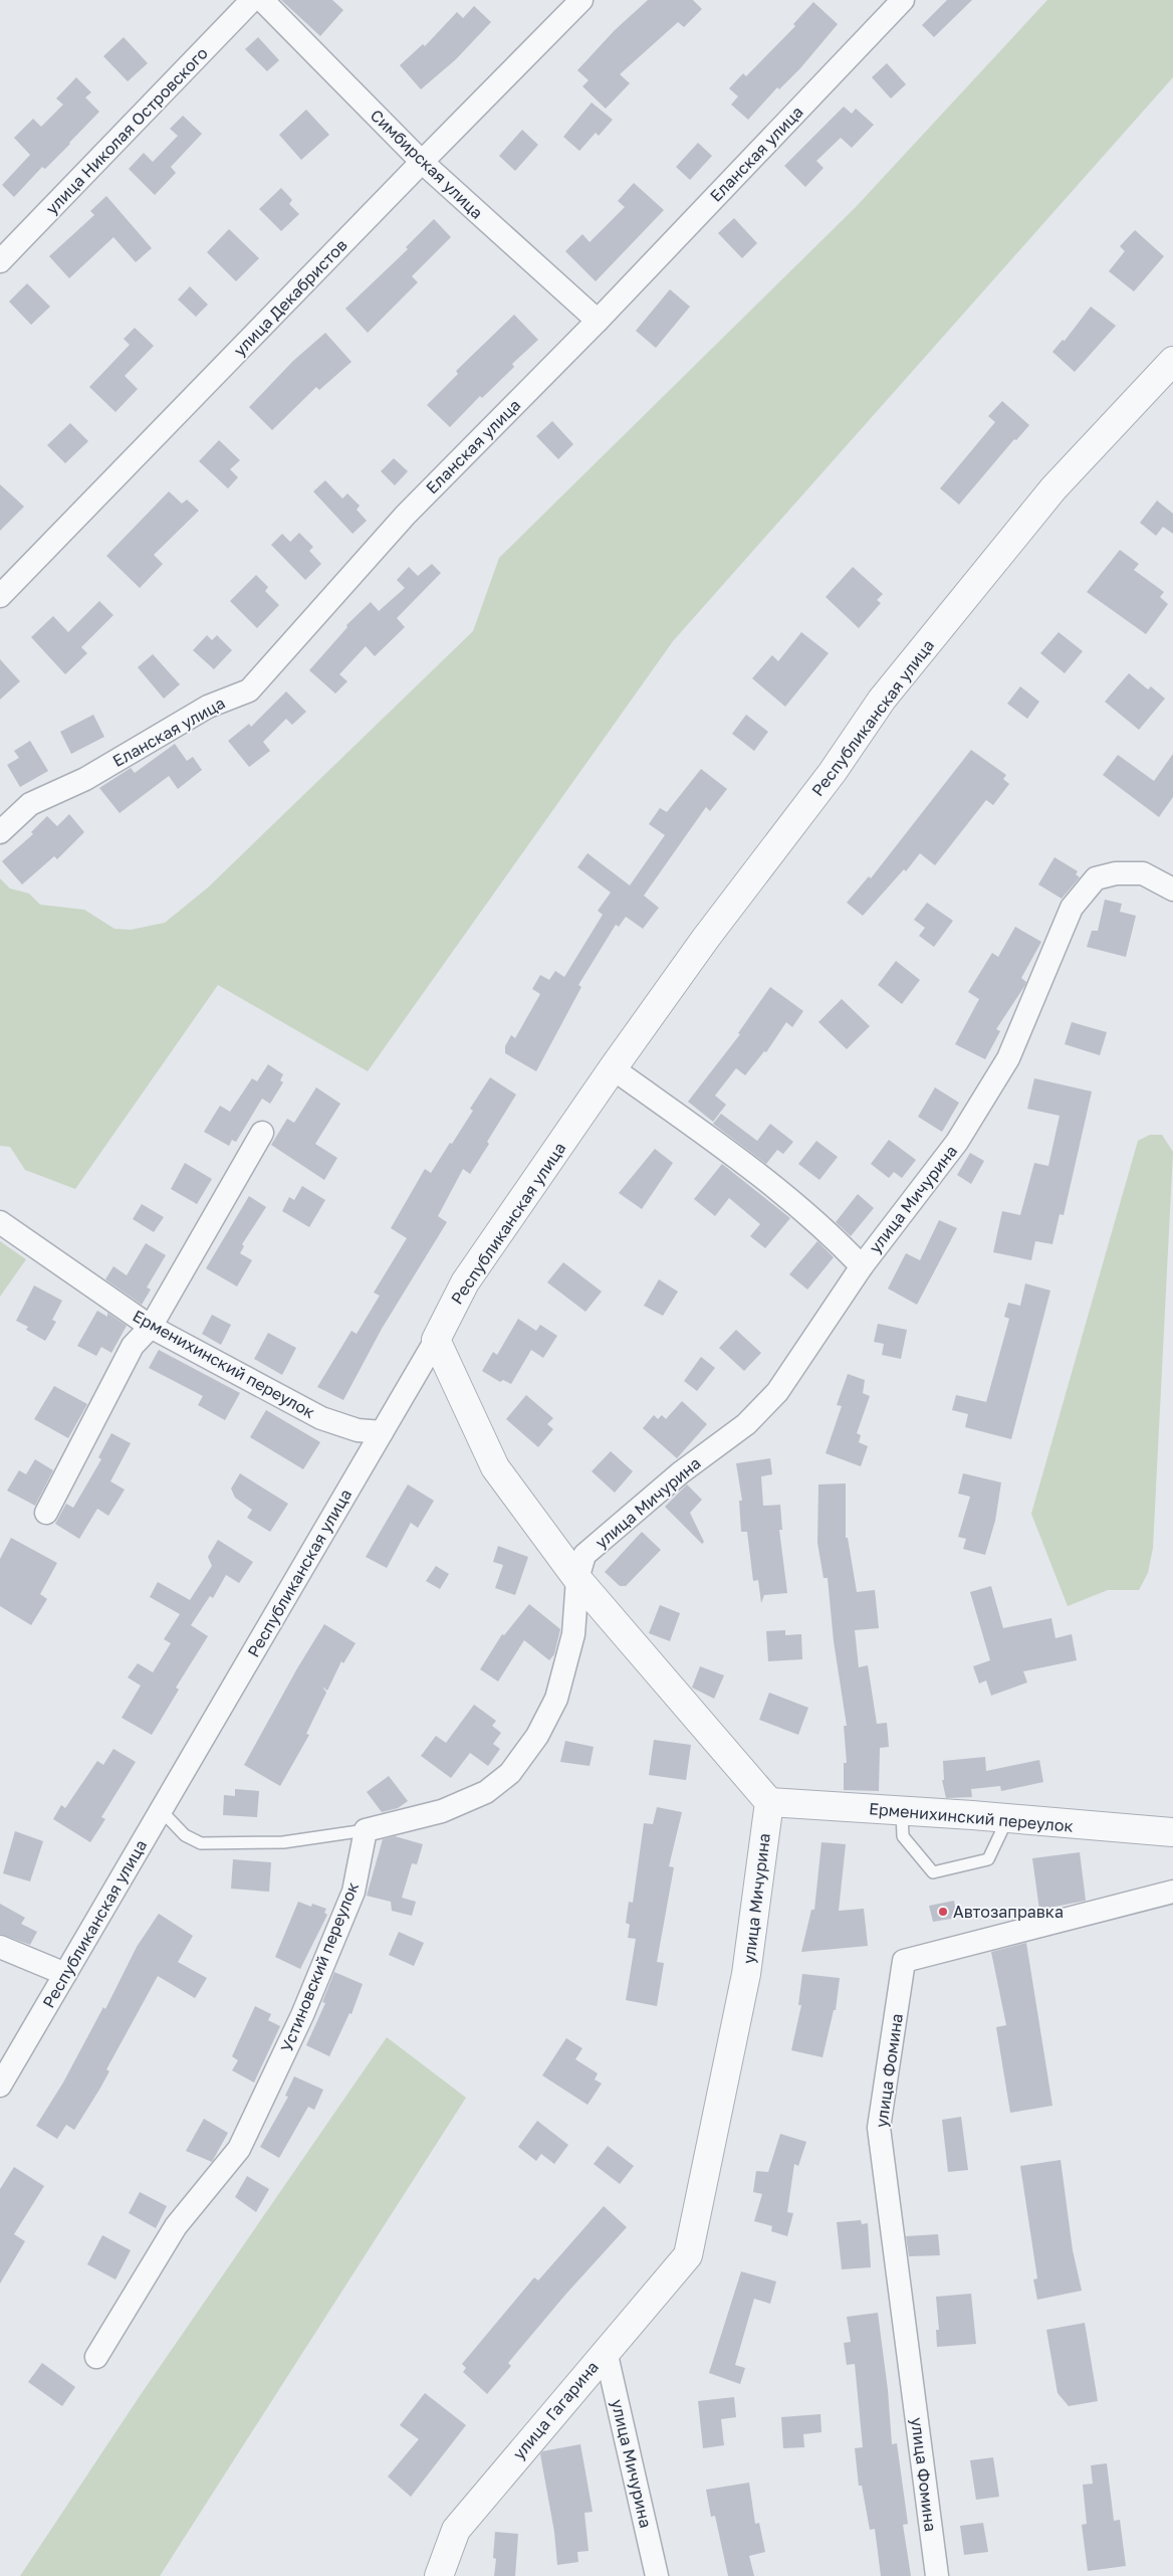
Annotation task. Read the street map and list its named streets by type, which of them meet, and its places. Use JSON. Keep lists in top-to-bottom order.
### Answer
{
  "streets": {
    "street": [
      "улица Николая Островского",
      "Еланская улица",
      "Симбирская улица",
      "улица Декабристов",
      "Республиканская улица",
      "улица Мичурина",
      "Ерменихинский переулок",
      "Устиновский переулок",
      "улица Фомина",
      "улица Гагарина"
    ]
  },
  "crossings": [
    ["Еланская улица", "Симбирская улица"],
    ["Симбирская улица", "улица Декабристов"],
    ["Республиканская улица", "Ерменихинский переулок"],
    ["улица Мичурина", "Ерменихинский переулок"],
    ["улица Мичурина", "улица Гагарина"]
  ],
  "places": ["Автозаправка"]
}
